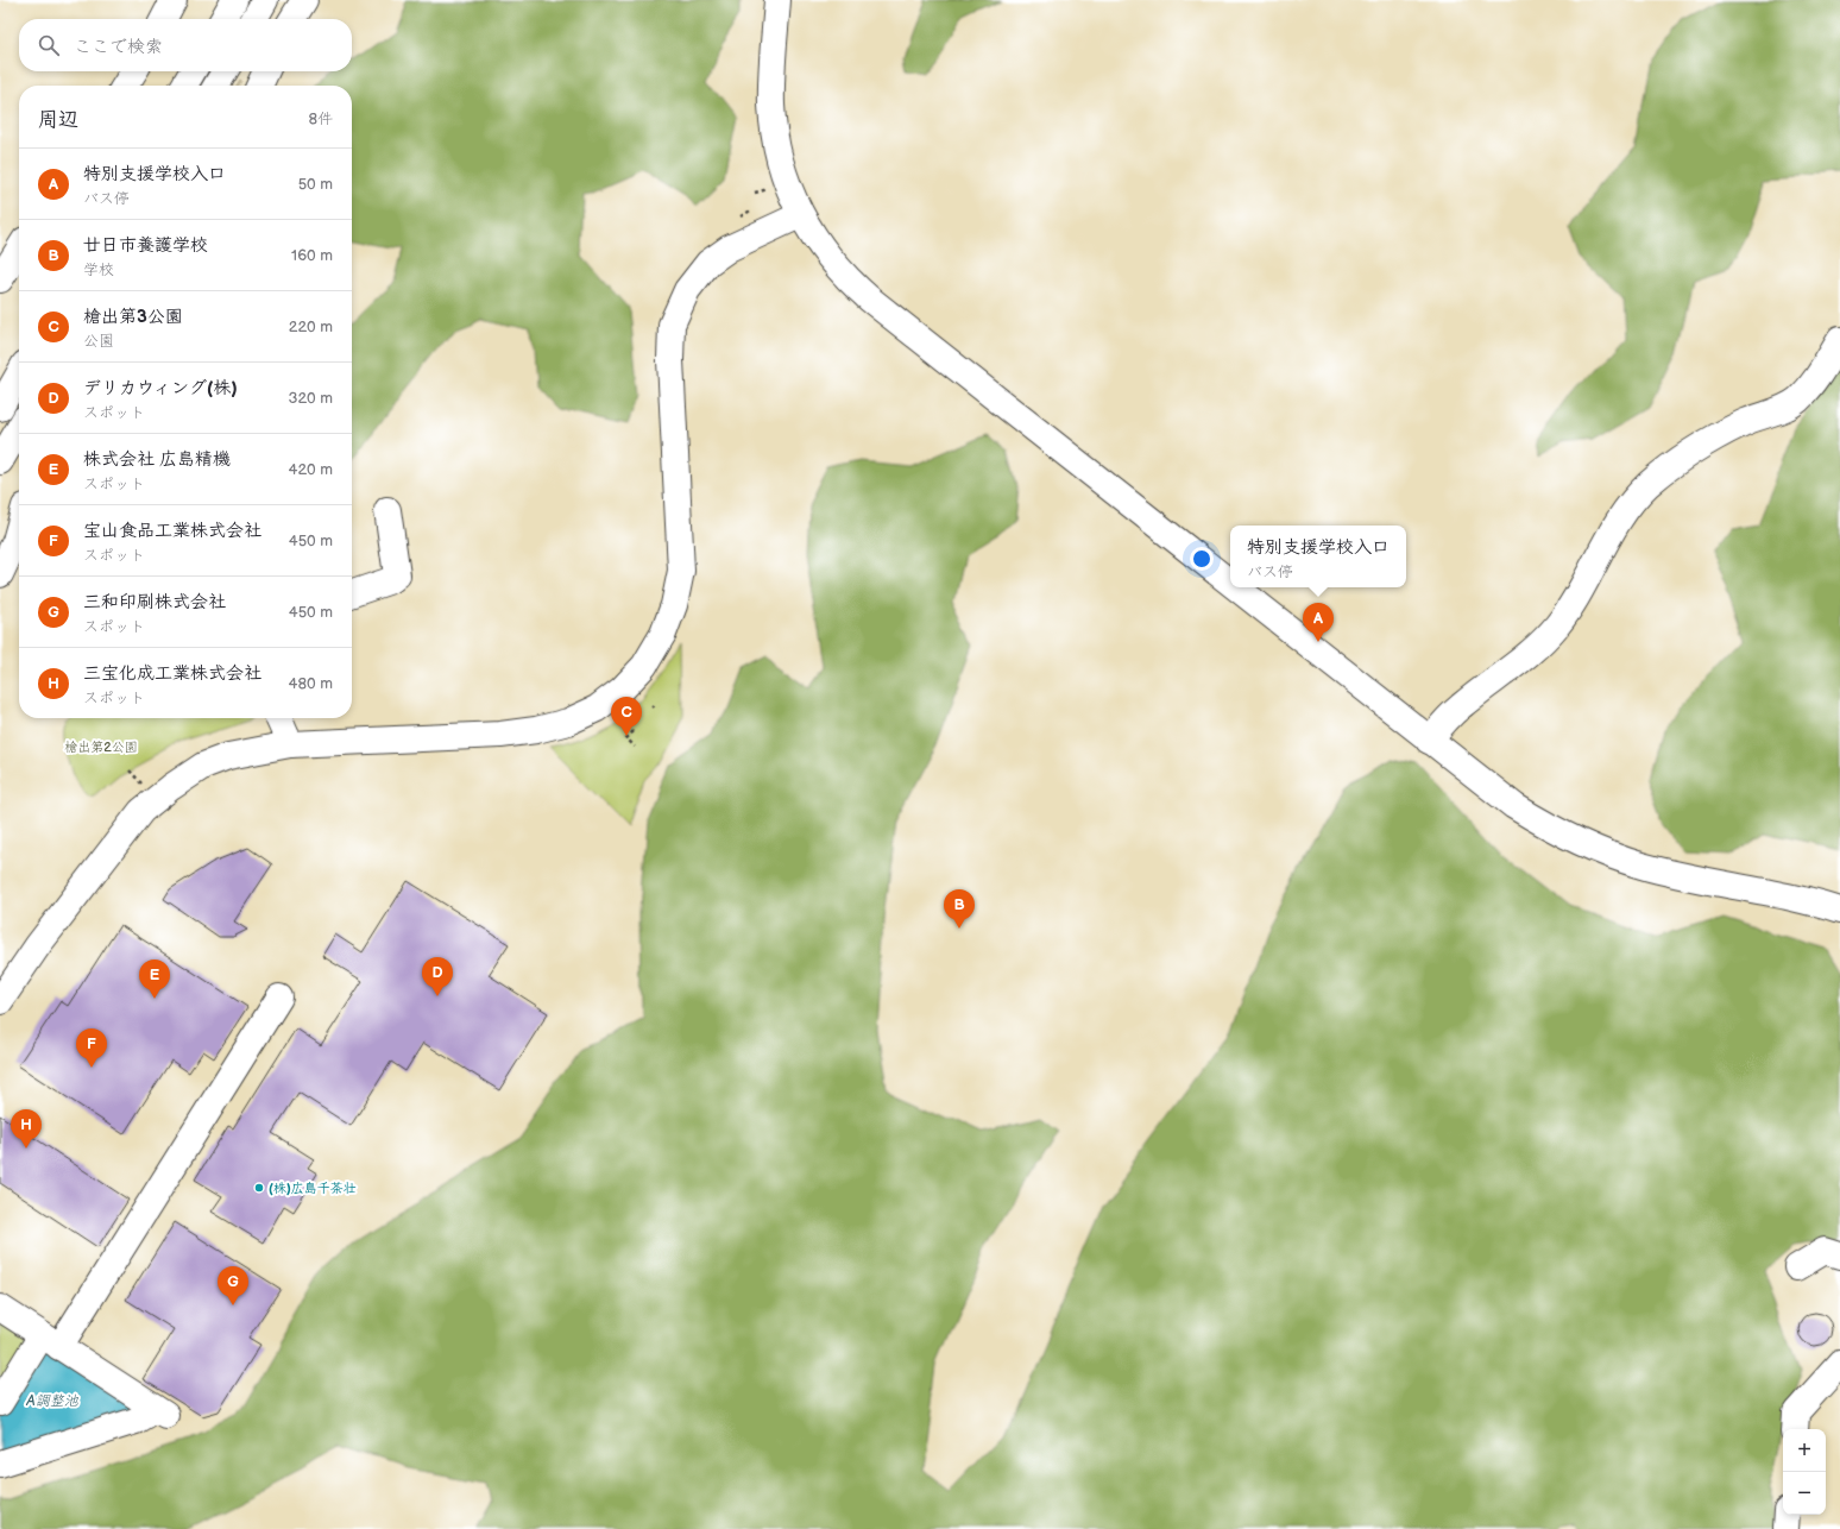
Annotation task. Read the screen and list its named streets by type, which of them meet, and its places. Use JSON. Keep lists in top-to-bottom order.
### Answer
{
  "water": ["A調整池"],
  "parks": ["槍出第2公園"],
  "places": ["(株)広島千茶壮"],
  "page": {
    "search": "ここで検索",
    "heading": ["周辺", "8件"],
    "list": [
      {
        "mark": "A",
        "name": "特別支援学校入口",
        "note": "バス停",
        "value": "50 m"
      },
      {
        "mark": "B",
        "name": "廿日市養護学校",
        "note": "学校",
        "value": "160 m"
      },
      {
        "mark": "C",
        "name": "槍出第3公園",
        "note": "公園",
        "value": "220 m"
      },
      {
        "mark": "D",
        "name": "デリカウィング(株)",
        "note": "スポット",
        "value": "320 m"
      },
      {
        "mark": "E",
        "name": "株式会社 広島精機",
        "note": "スポット",
        "value": "420 m"
      },
      {
        "mark": "F",
        "name": "宝山食品工業株式会社",
        "note": "スポット",
        "value": "450 m"
      },
      {
        "mark": "G",
        "name": "三和印刷株式会社",
        "note": "スポット",
        "value": "450 m"
      },
      {
        "mark": "H",
        "name": "三宝化成工業株式会社",
        "note": "スポット",
        "value": "480 m"
      }
    ],
    "popup": ["特別支援学校入口", "バス停"],
    "pins": [
      "A",
      "C",
      "B",
      "D",
      "E",
      "F",
      "H",
      "G"
    ],
    "map_buttons": ["+", "−"]
  }
}
